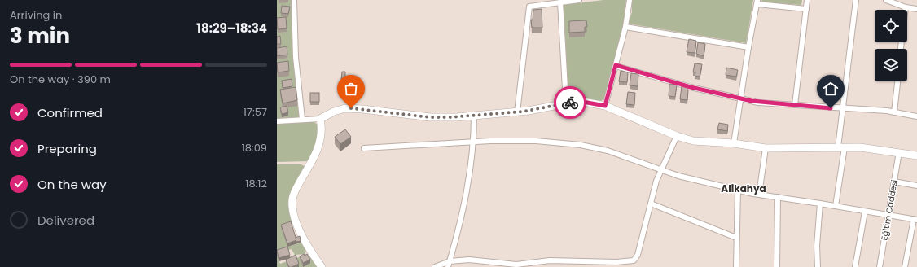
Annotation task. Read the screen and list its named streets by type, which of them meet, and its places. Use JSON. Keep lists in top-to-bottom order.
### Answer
{
  "streets": {
    "street": ["Eğitim Caddesi"]
  },
  "districts": ["Alikahya"],
  "page": {
    "heading": ["3 min", "Arriving in", "18:29–18:34"],
    "bar": "On the way · 390 m",
    "list": [
      ["Confirmed", "17:57"],
      ["Preparing", "18:09"],
      ["On the way", "18:12"],
      "Delivered"
    ]
  }
}
